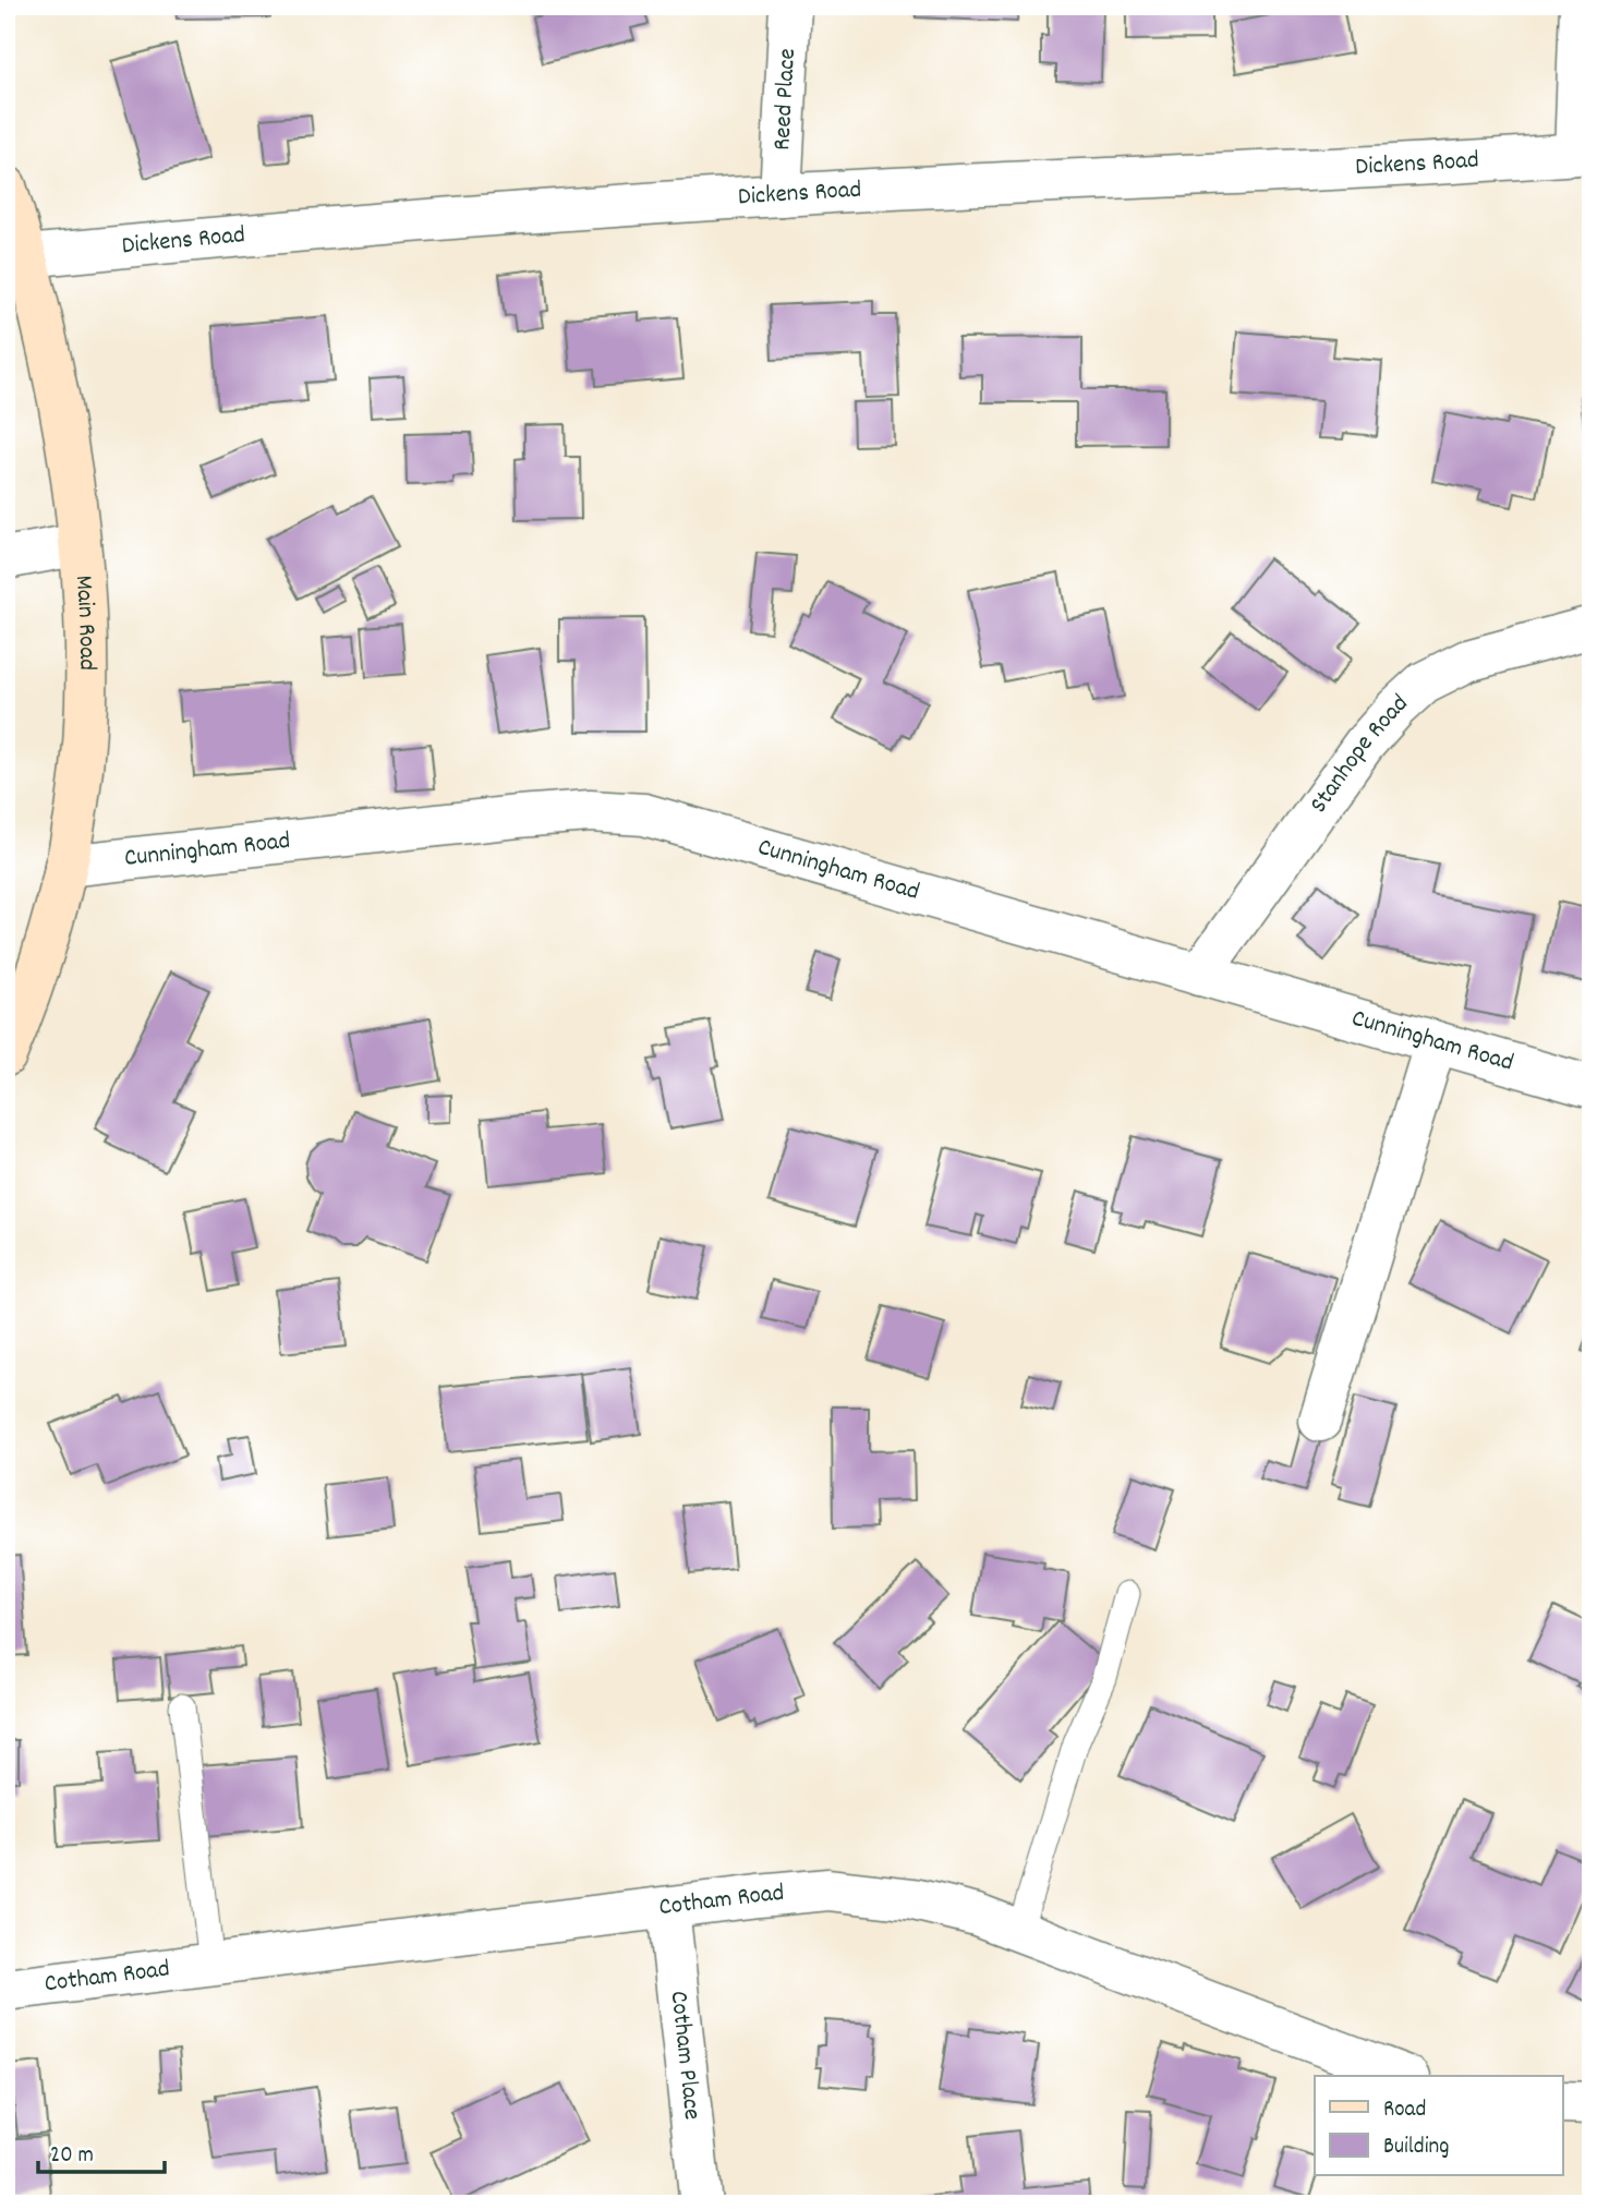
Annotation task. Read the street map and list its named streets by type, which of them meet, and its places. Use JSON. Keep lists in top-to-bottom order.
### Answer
{
  "streets": {
    "main road": ["Main Road"],
    "street": [
      "Reed Place",
      "Dickens Road",
      "Stanhope Road",
      "Cunningham Road",
      "Cotham Road",
      "Cotham Place"
    ]
  },
  "crossings": [
    ["Reed Place", "Dickens Road"],
    ["Dickens Road", "Main Road"],
    ["Main Road", "Cunningham Road"],
    ["Stanhope Road", "Cunningham Road"],
    ["Cotham Road", "Cotham Place"]
  ],
  "legend": ["Road", "Building"],
  "scale_bar": "20 m"
}
